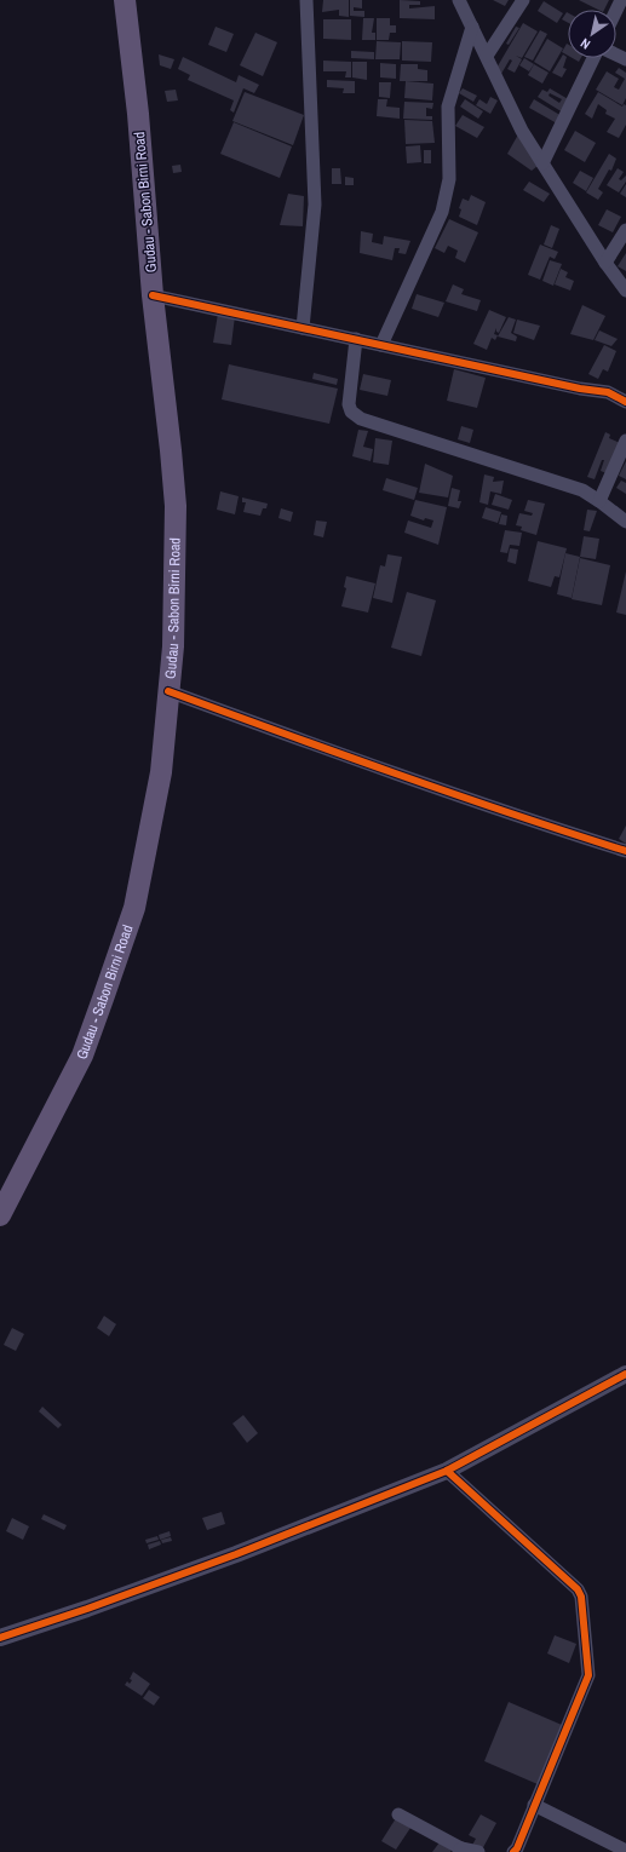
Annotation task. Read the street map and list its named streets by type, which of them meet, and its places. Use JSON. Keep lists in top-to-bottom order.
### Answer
{
  "streets": {
    "main road": ["Gudau - Sabon Birni Road"]
  },
  "north": "bottom left"
}
